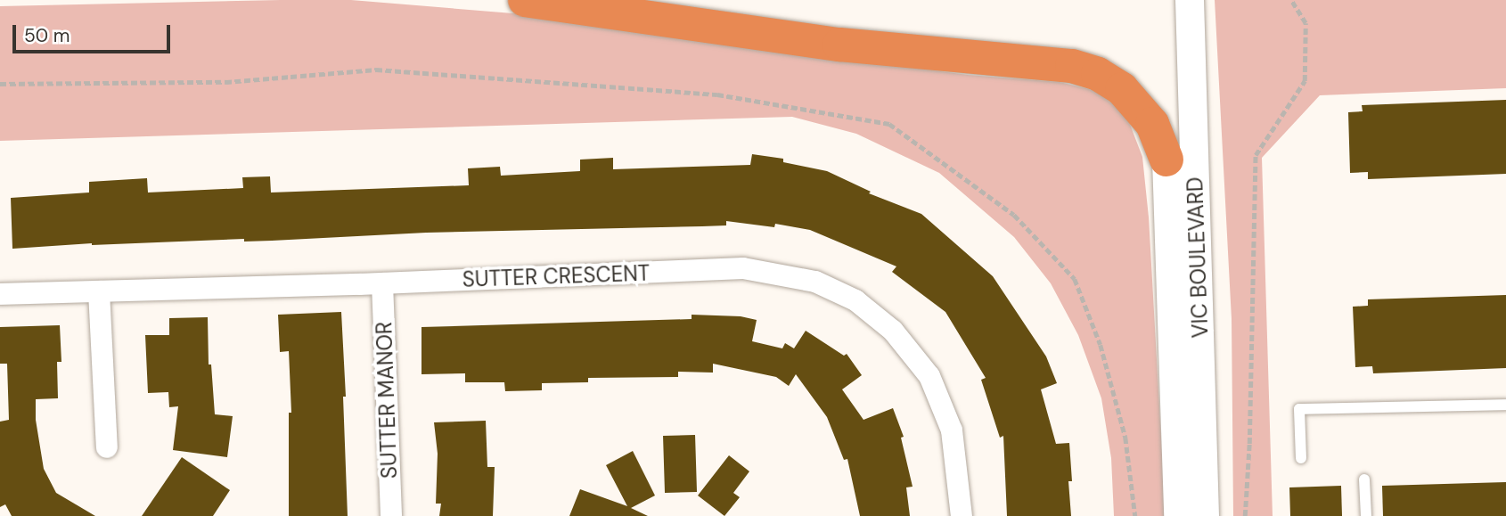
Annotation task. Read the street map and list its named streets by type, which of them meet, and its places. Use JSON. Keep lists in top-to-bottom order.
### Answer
{
  "streets": {
    "street": ["VIC BOULEVARD", "SUTTER CRESCENT", "SUTTER MANOR"]
  },
  "crossings": [
    ["SUTTER CRESCENT", "SUTTER MANOR"]
  ],
  "scale_bar": "50 m"
}
